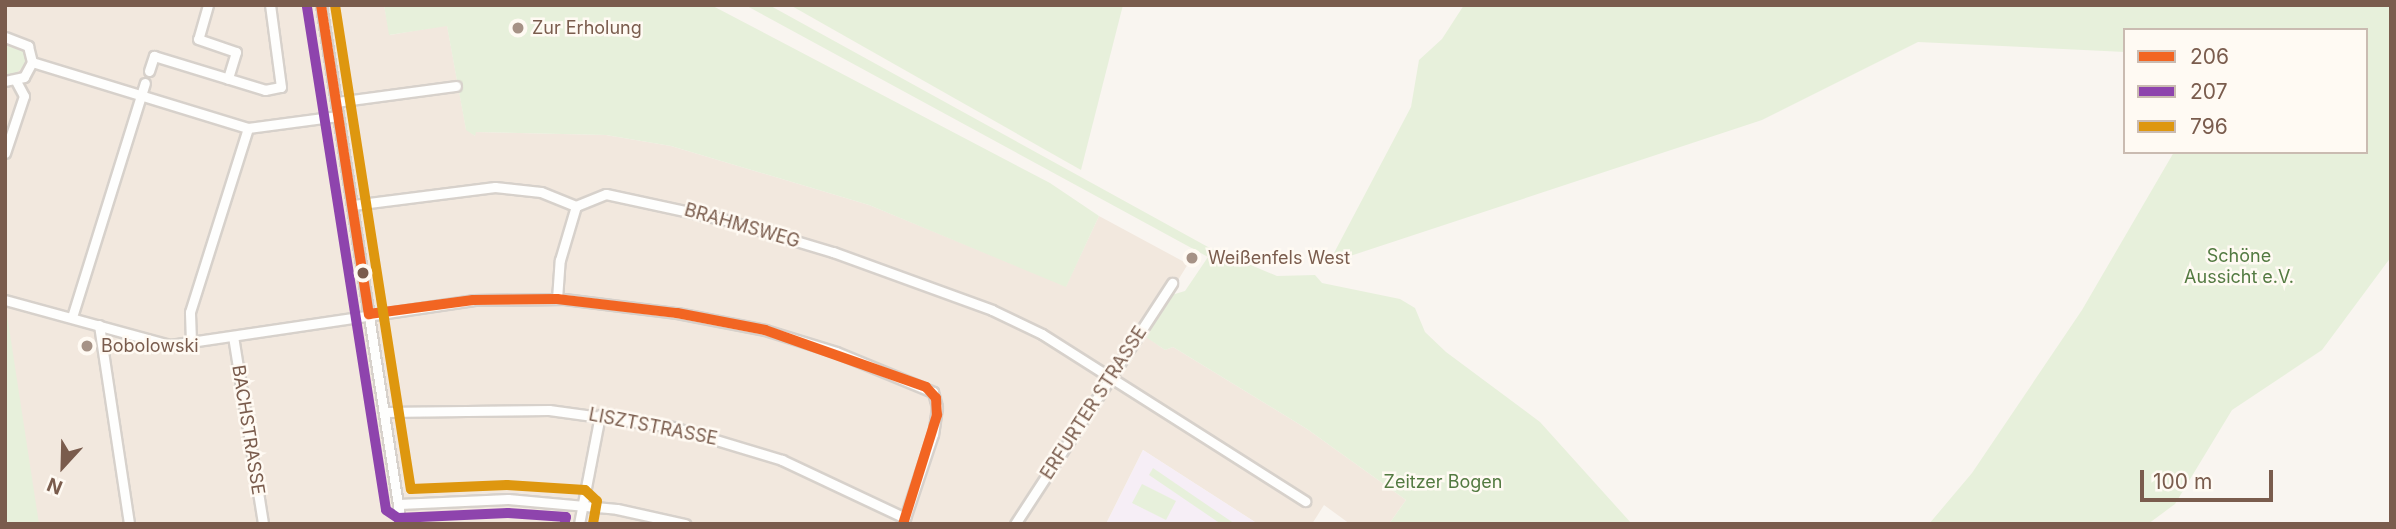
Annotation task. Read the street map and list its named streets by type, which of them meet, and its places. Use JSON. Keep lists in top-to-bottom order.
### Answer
{
  "streets": {
    "street": [
      "BRAHMSWEG",
      "ERFURTER STRASSE",
      "LISZTSTRASSE",
      "BACHSTRASSE"
    ]
  },
  "crossings": [
    ["BRAHMSWEG", "ERFURTER STRASSE"]
  ],
  "parks": ["Schöne Aussicht e.V.", "Zeitzer Bogen"],
  "places": ["Zur Erholung", "Weißenfels West", "Bobolowski"],
  "lines": ["transit line 206", "transit line 796", "transit line 207"],
  "legend": ["206", "207", "796"],
  "scale_bar": "100 m",
  "north": "bottom"
}
